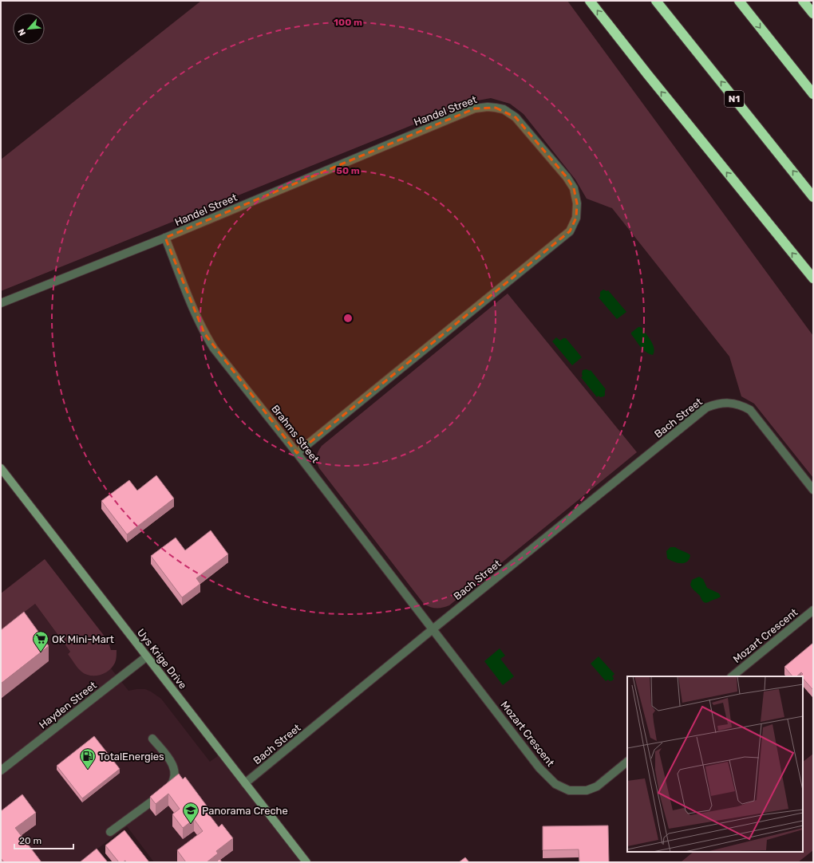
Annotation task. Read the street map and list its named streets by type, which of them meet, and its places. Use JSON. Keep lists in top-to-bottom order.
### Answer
{
  "streets": {
    "highway": ["N1"],
    "street": [
      "Handel Street",
      "Bach Street",
      "Brahms Street",
      "Mozart Crescent",
      "Uys Krige Drive",
      "Hayden Street"
    ]
  },
  "crossings": [
    ["Handel Street", "Brahms Street"],
    ["Bach Street", "Brahms Street"],
    ["Bach Street", "Mozart Crescent"],
    ["Bach Street", "Uys Krige Drive"],
    ["Brahms Street", "Mozart Crescent"],
    ["Uys Krige Drive", "Hayden Street"]
  ],
  "places": {
    "supermarket": ["OK Mini-Mart"],
    "fuel station": ["TotalEnergies"],
    "school or university": ["Panorama Creche"]
  },
  "scale_bar": "20 m",
  "north": "bottom left",
  "rings": ["100 m", "50 m"]
}
